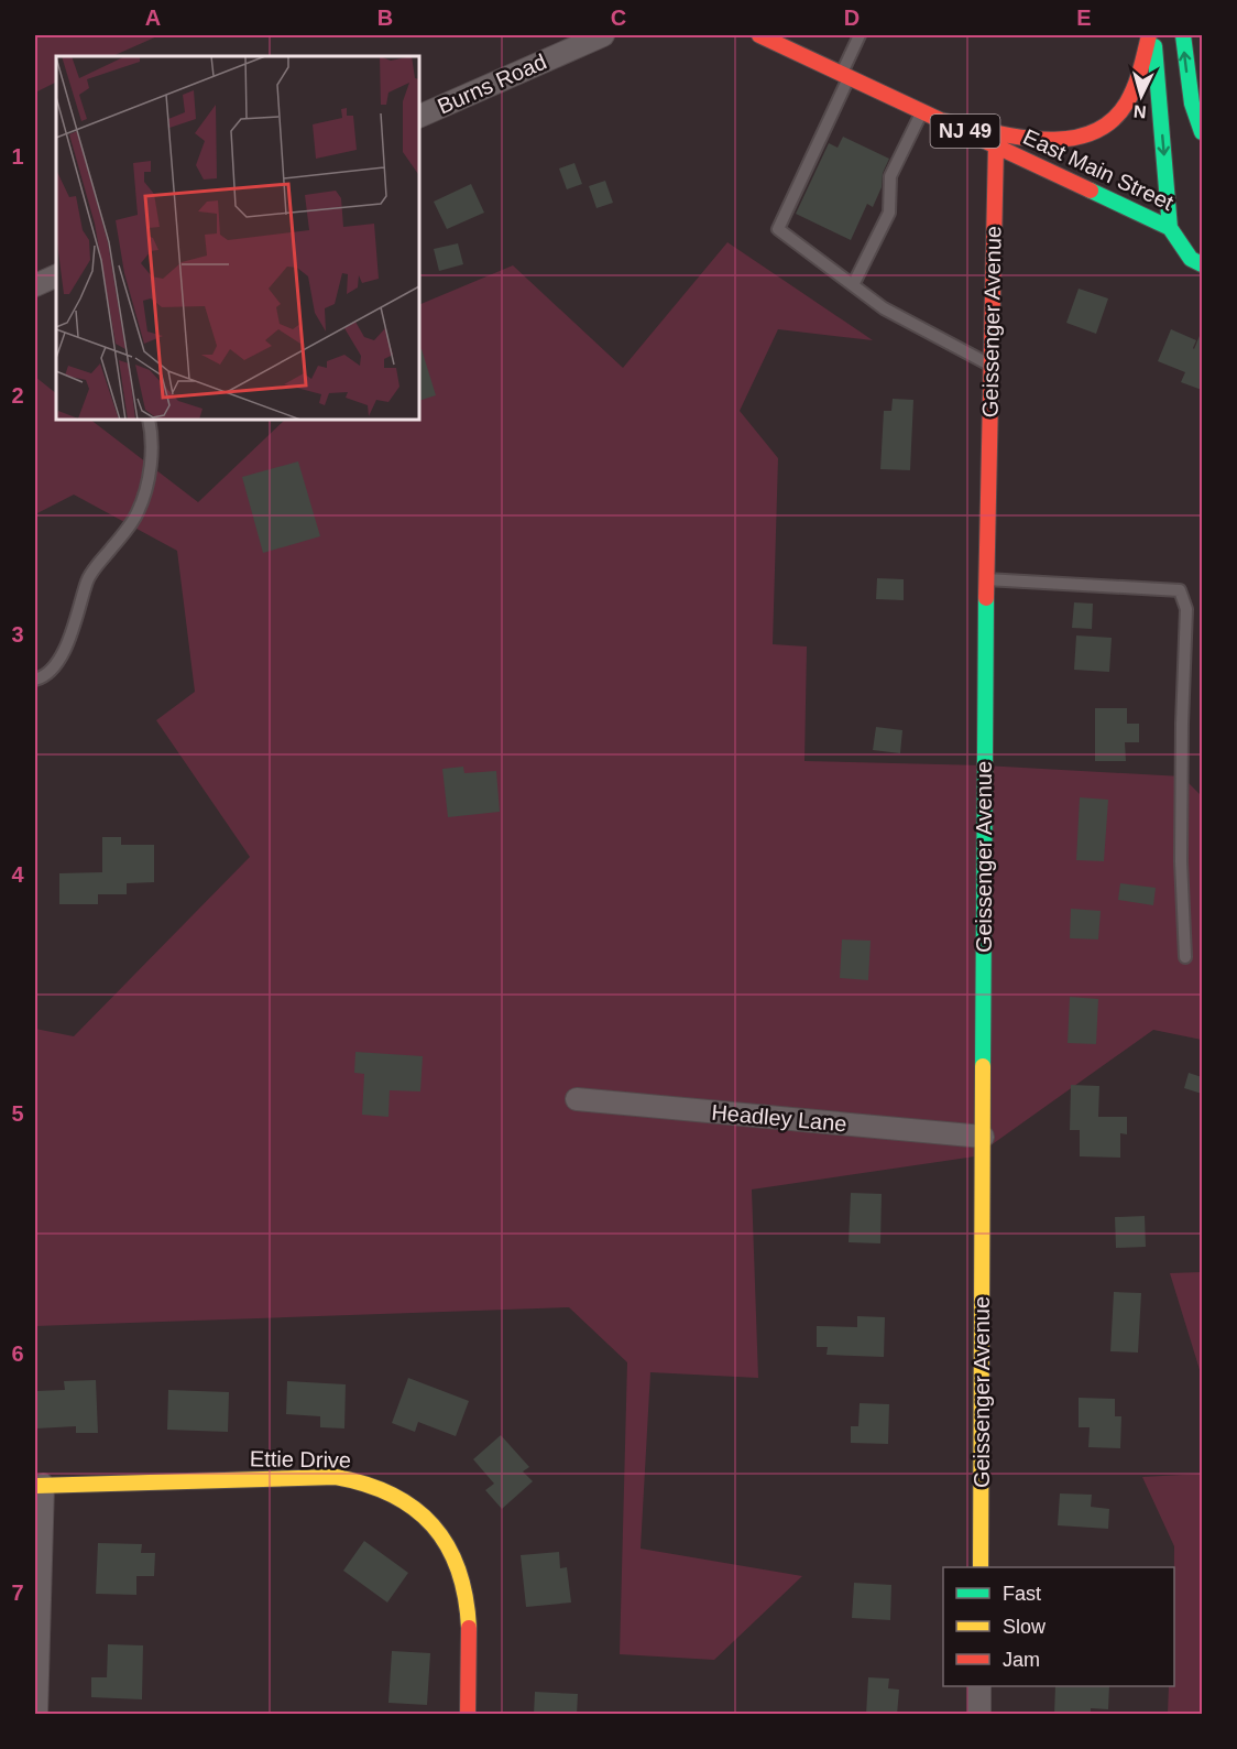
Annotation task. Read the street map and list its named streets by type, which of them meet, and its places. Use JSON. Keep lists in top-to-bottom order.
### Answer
{
  "streets": {
    "main road": [
      "NJ 49",
      "East Main Street",
      "Geissenger Avenue",
      "Ettie Drive"
    ],
    "street": ["Burns Road", "Headley Lane"]
  },
  "crossings": [
    ["East Main Street", "Geissenger Avenue"],
    ["Geissenger Avenue", "Headley Lane"]
  ],
  "legend": ["Fast", "Slow", "Jam"],
  "north": "bottom",
  "grid": {
    "columns": [
      "A",
      "B",
      "C",
      "D",
      "E"
    ],
    "rows": [
      "1",
      "2",
      "3",
      "4",
      "5",
      "6",
      "7"
    ]
  }
}
